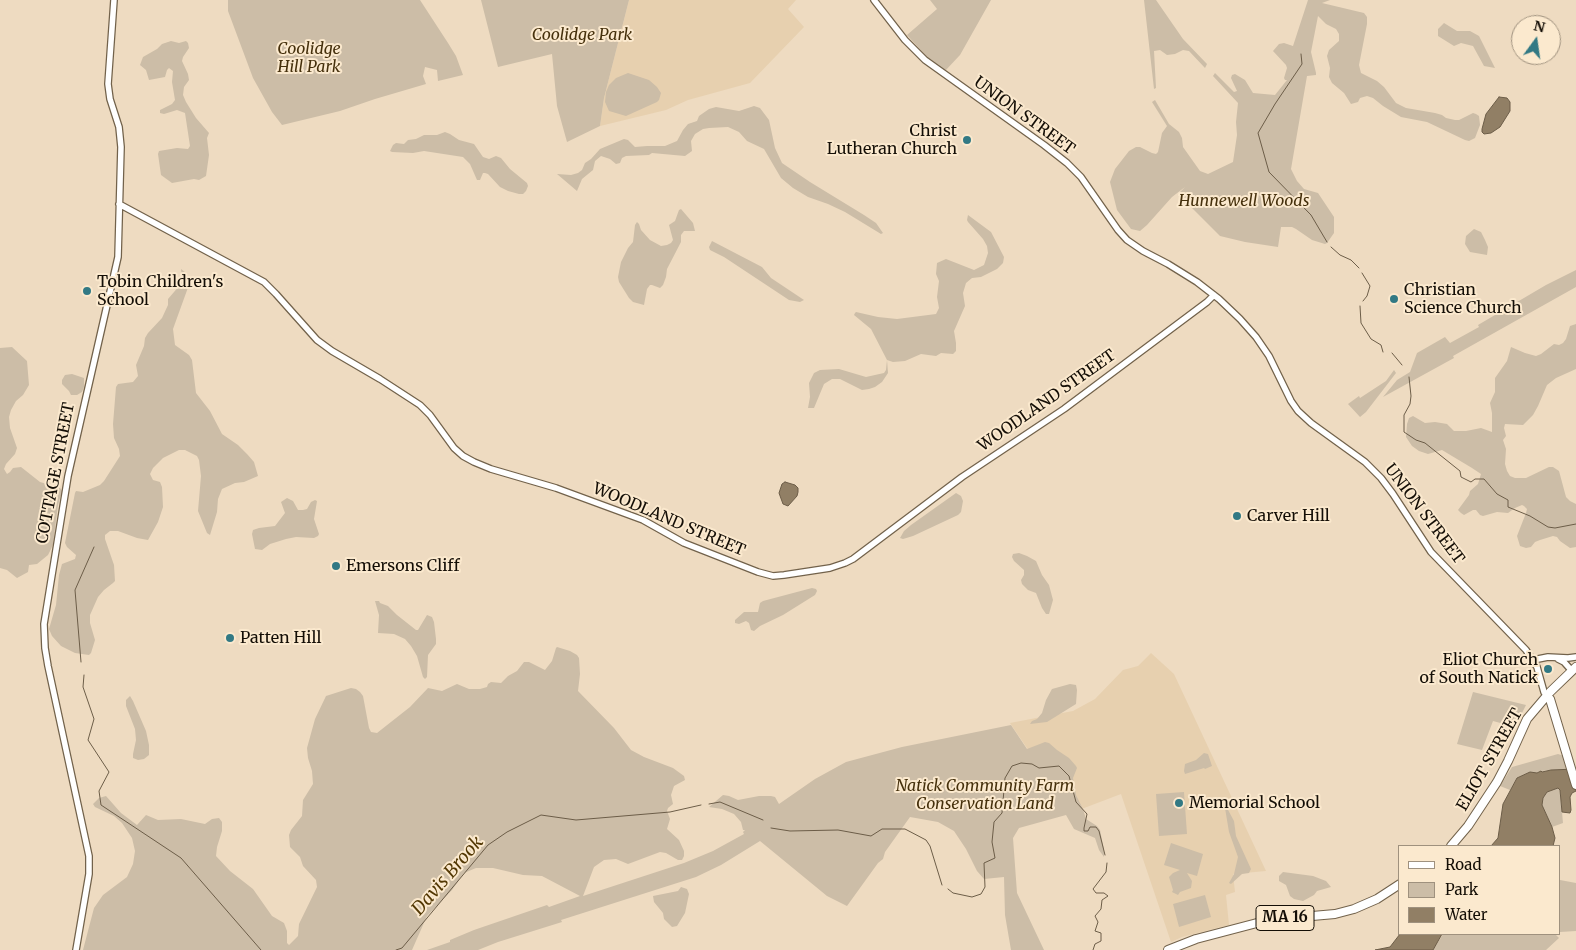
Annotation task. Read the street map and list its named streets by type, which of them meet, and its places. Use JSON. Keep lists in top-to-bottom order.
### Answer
{
  "streets": {
    "main road": ["ELIOT STREET", "MA 16"],
    "street": ["UNION STREET", "WOODLAND STREET", "COTTAGE STREET"]
  },
  "crossings": [
    ["UNION STREET", "WOODLAND STREET"],
    ["UNION STREET", "ELIOT STREET"],
    ["WOODLAND STREET", "COTTAGE STREET"]
  ],
  "water": ["Davis Brook"],
  "parks": [
    "Coolidge Park",
    "Coolidge Hill Park",
    "Hunnewell Woods",
    "Natick Community Farm Conservation Land"
  ],
  "places": [
    "Christ Lutheran Church",
    "Tobin Children's School",
    "Christian Science Church",
    "Carver Hill",
    "Emersons Cliff",
    "Patten Hill",
    "Eliot Church of South Natick",
    "Memorial School"
  ],
  "legend": ["Road", "Park", "Water"],
  "north": "top"
}
